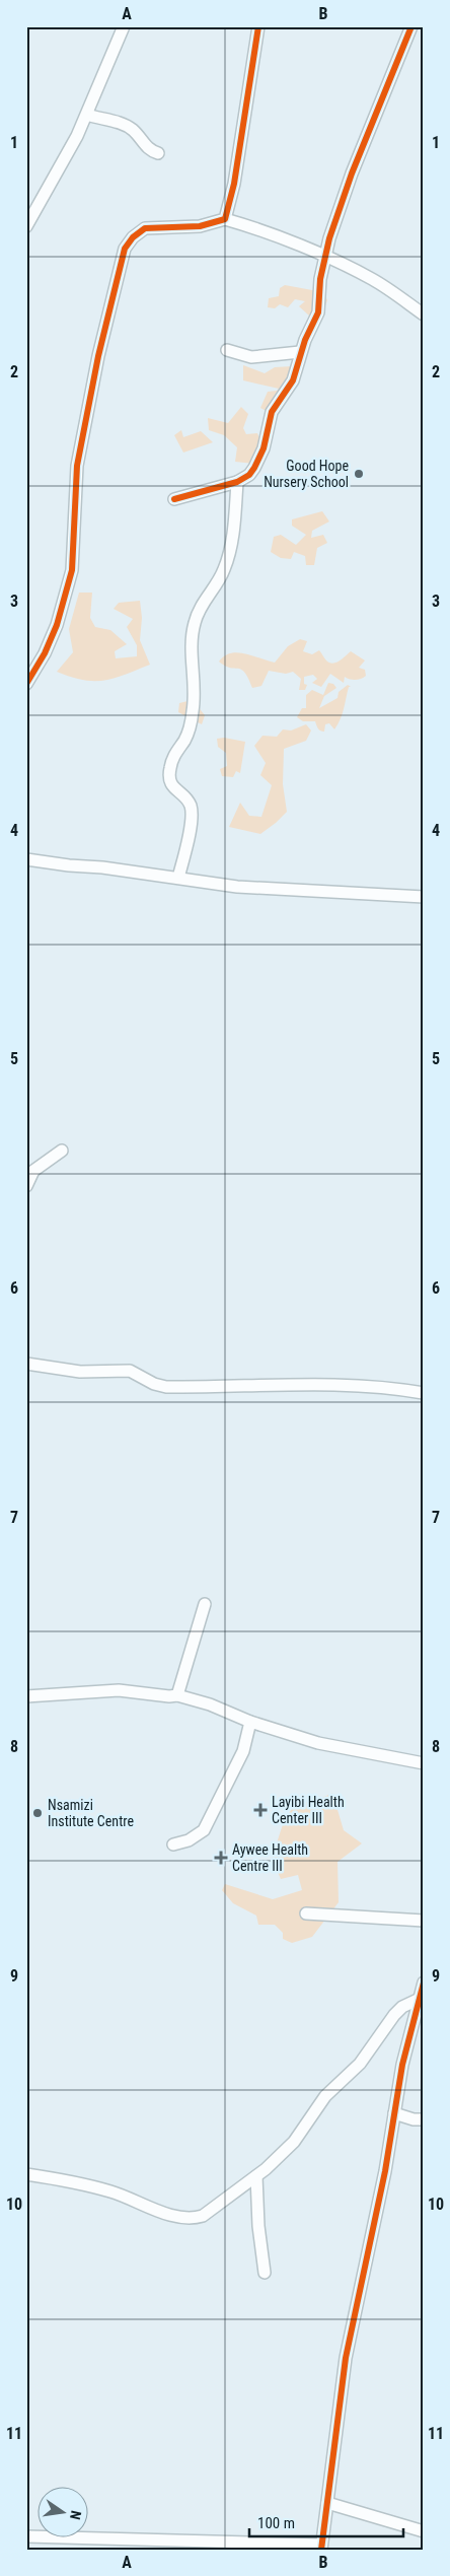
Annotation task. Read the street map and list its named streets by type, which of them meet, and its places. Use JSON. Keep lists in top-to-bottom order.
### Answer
{
  "places": {
    "other": ["Good Hope Nursery School", "Nsamizi Institute Centre"],
    "health": ["Layibi Health Center III", "Aywee Health Centre III"]
  },
  "scale_bar": "100 m",
  "north": "right",
  "grid": {
    "columns": ["A", "B"],
    "rows": [
      "1",
      "2",
      "3",
      "4",
      "5",
      "6",
      "7",
      "8",
      "9",
      "10",
      "11"
    ]
  }
}
